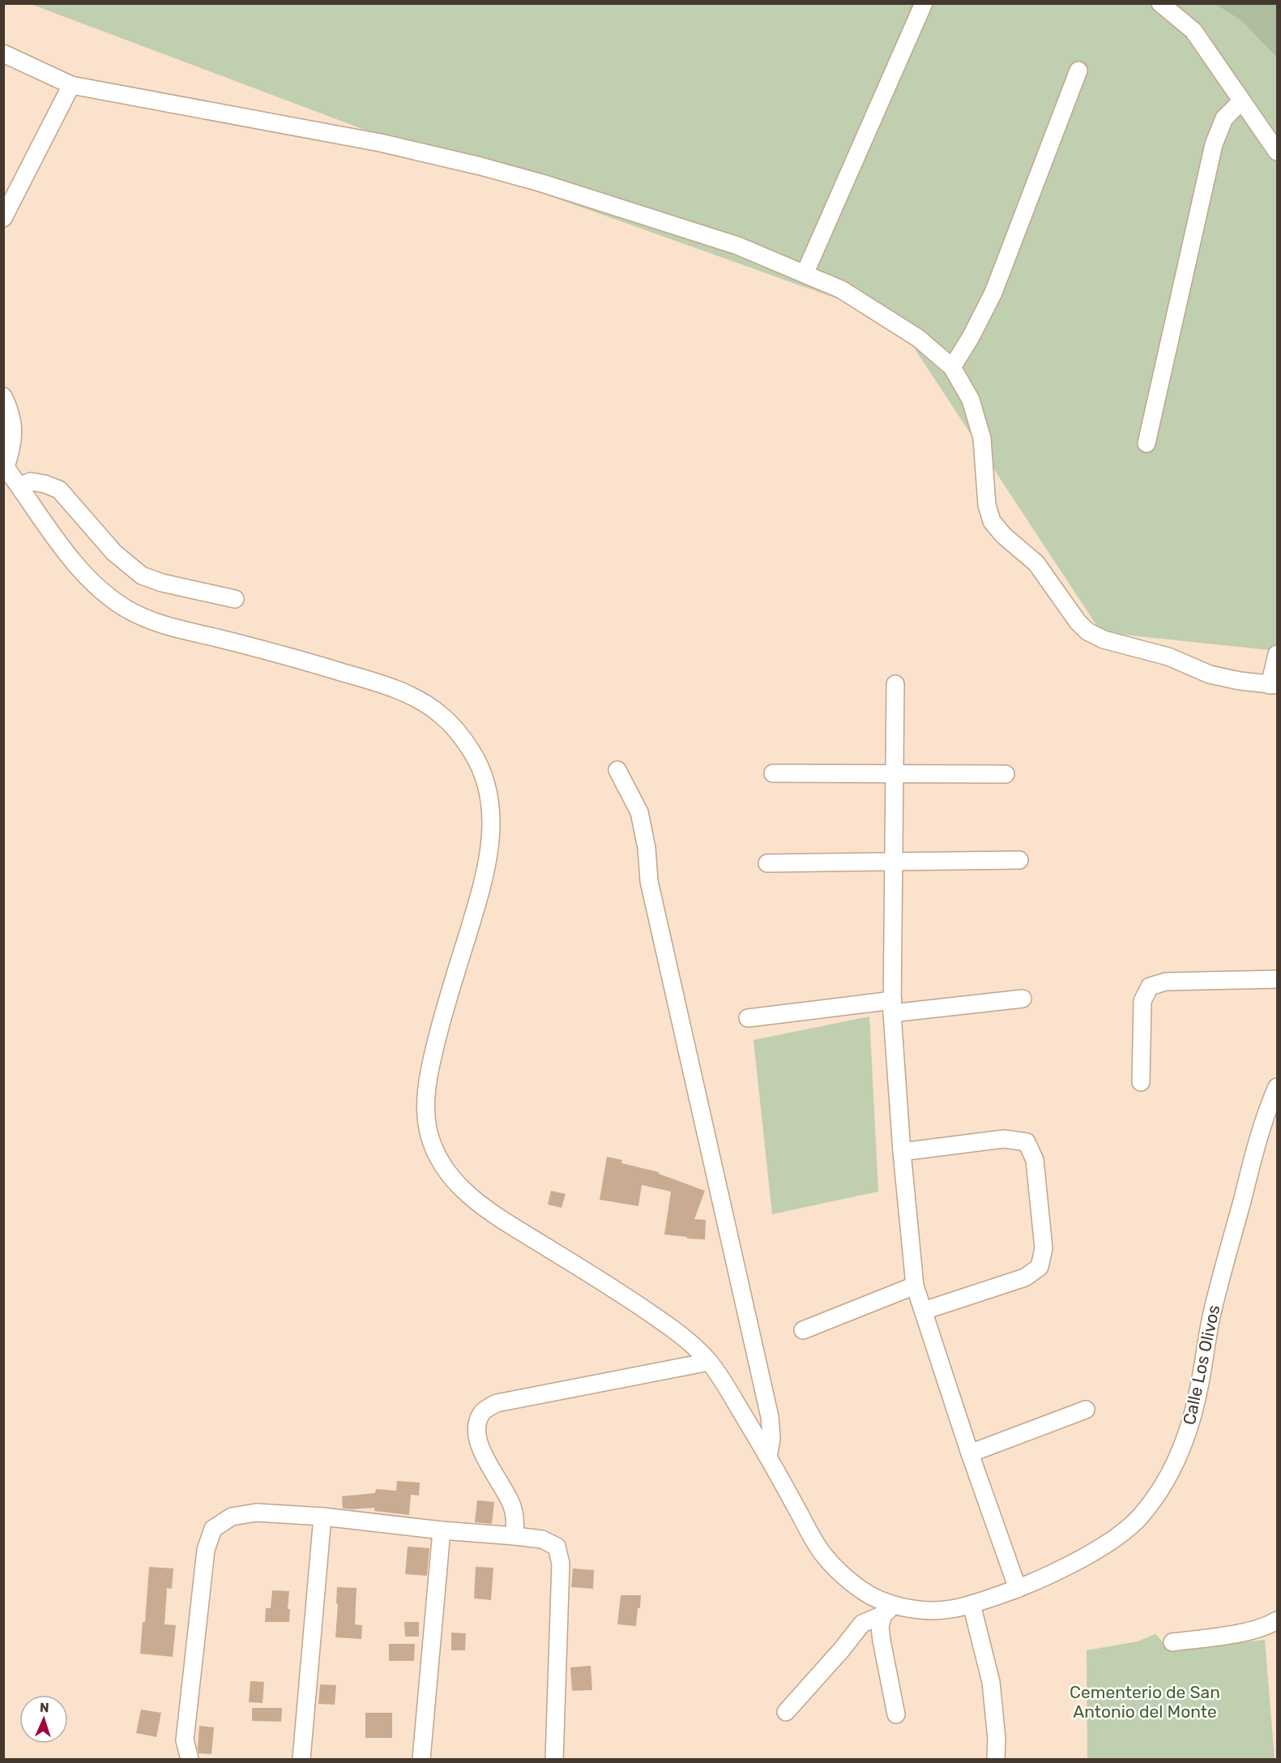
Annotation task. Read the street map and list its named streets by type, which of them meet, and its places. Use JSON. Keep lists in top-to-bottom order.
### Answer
{
  "streets": {
    "street": ["Calle Los Olivos"]
  },
  "parks": ["Cementerio de San Antonio del Monte"],
  "north": "top"
}
